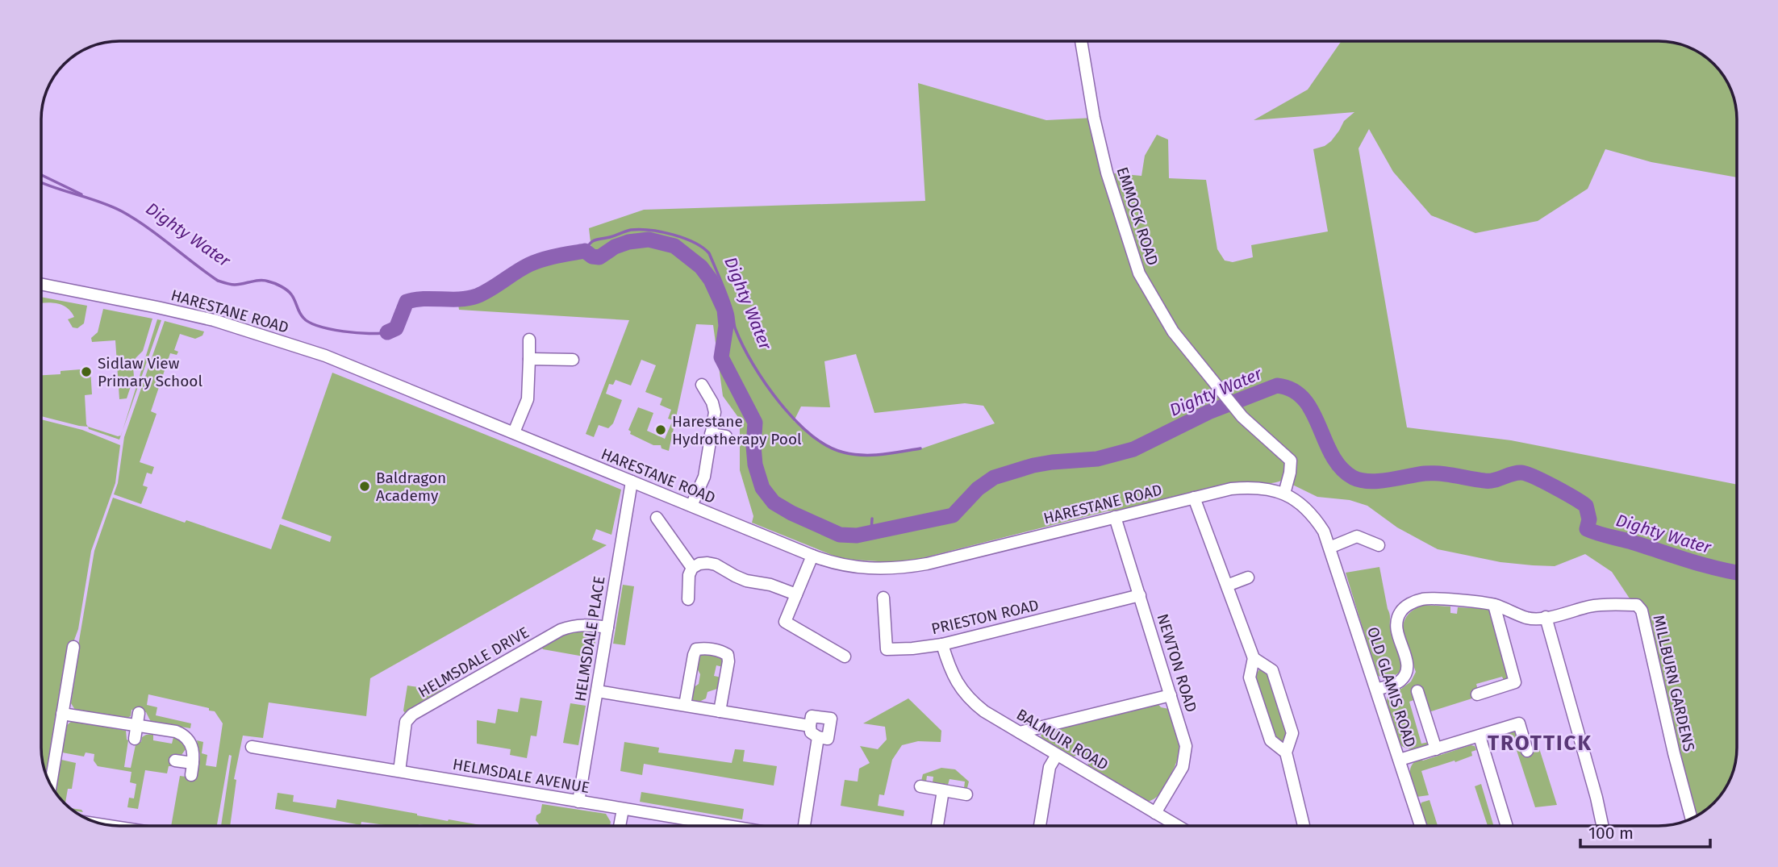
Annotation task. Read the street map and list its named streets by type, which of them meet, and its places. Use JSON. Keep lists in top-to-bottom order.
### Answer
{
  "streets": {
    "street": [
      "EMMOCK ROAD",
      "HARESTANE ROAD",
      "PRIESTON ROAD",
      "HELMSDALE PLACE",
      "HELMSDALE DRIVE",
      "NEWTON ROAD",
      "MILLBURN GARDENS",
      "OLD GLAMIS ROAD",
      "BALMUIR ROAD",
      "HELMSDALE AVENUE"
    ]
  },
  "crossings": [
    ["EMMOCK ROAD", "HARESTANE ROAD"],
    ["EMMOCK ROAD", "OLD GLAMIS ROAD"],
    ["HARESTANE ROAD", "HELMSDALE PLACE"],
    ["HARESTANE ROAD", "NEWTON ROAD"],
    ["HARESTANE ROAD", "OLD GLAMIS ROAD"],
    ["PRIESTON ROAD", "NEWTON ROAD"],
    ["PRIESTON ROAD", "BALMUIR ROAD"],
    ["HELMSDALE PLACE", "HELMSDALE DRIVE"],
    ["HELMSDALE PLACE", "HELMSDALE AVENUE"],
    ["HELMSDALE DRIVE", "HELMSDALE AVENUE"],
    ["NEWTON ROAD", "BALMUIR ROAD"],
    ["MILLBURN GARDENS", "OLD GLAMIS ROAD"]
  ],
  "districts": ["TROTTICK"],
  "water": ["Dighty Water"],
  "places": ["Sidlaw View Primary School", "Harestane Hydrotherapy Pool", "Baldragon Academy"],
  "scale_bar": "100 m"
}
